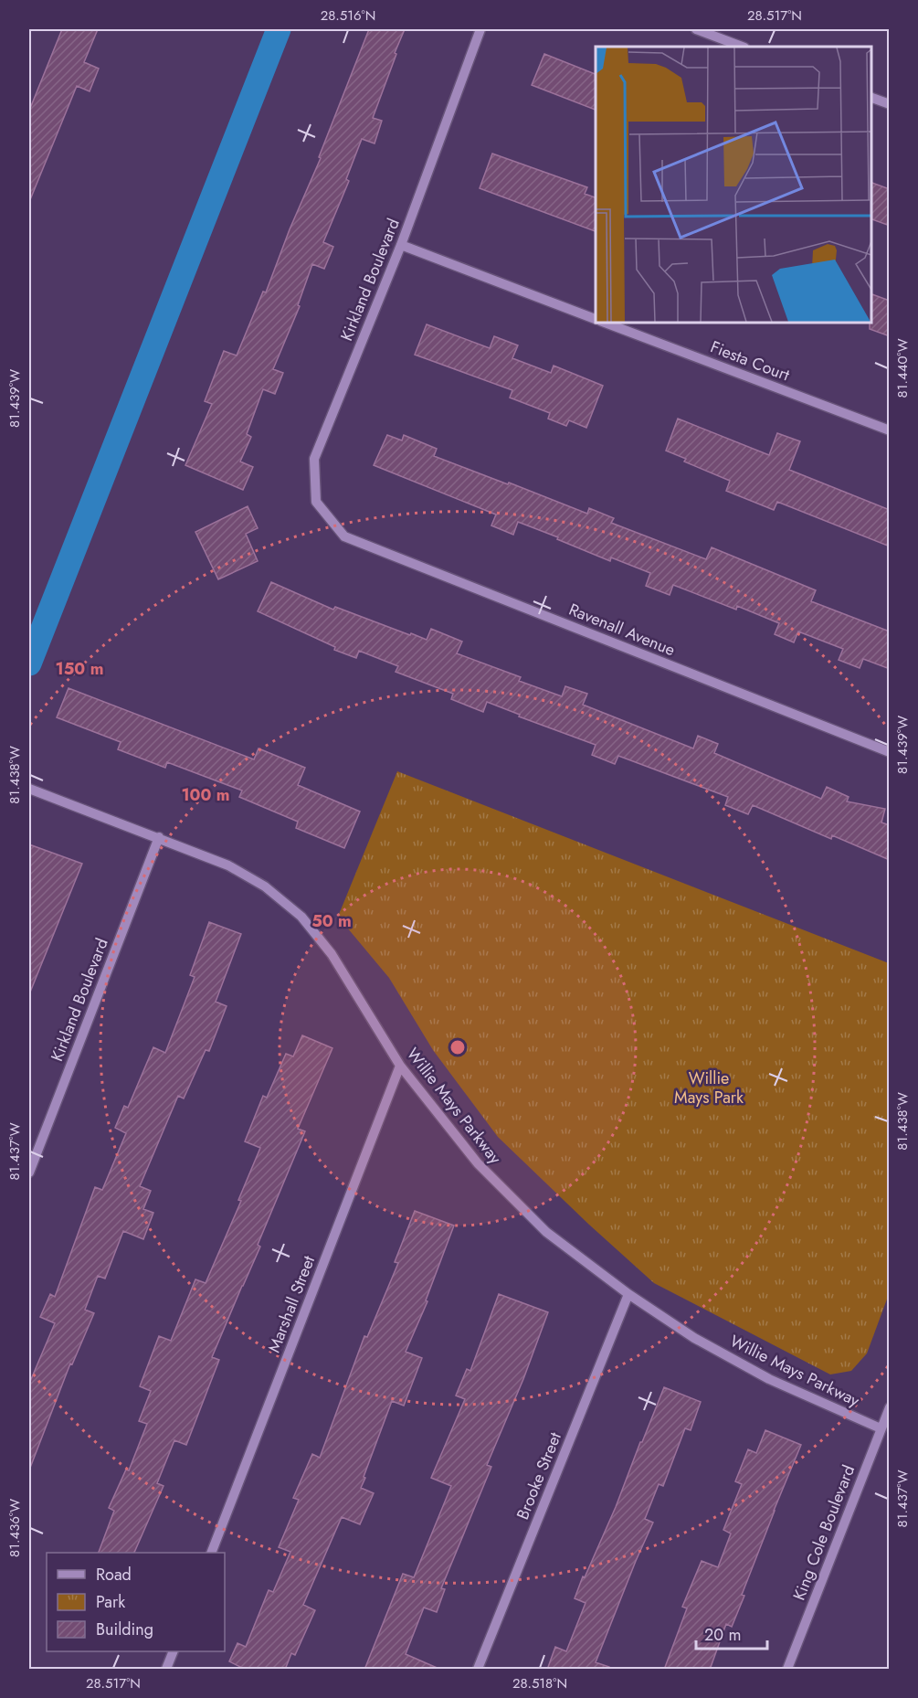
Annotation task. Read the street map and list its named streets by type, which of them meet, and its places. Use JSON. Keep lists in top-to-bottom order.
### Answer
{
  "streets": {
    "street": [
      "Kirkland Boulevard",
      "Fiesta Court",
      "Ravenall Avenue",
      "Willie Mays Parkway",
      "Marshall Street",
      "Brooke Street",
      "King Cole Boulevard"
    ]
  },
  "crossings": [
    ["Kirkland Boulevard", "Fiesta Court"],
    ["Kirkland Boulevard", "Ravenall Avenue"],
    ["Kirkland Boulevard", "Willie Mays Parkway"],
    ["Willie Mays Parkway", "Marshall Street"],
    ["Willie Mays Parkway", "Brooke Street"],
    ["Willie Mays Parkway", "King Cole Boulevard"]
  ],
  "parks": ["Willie Mays Park"],
  "legend": ["Road", "Park", "Building"],
  "scale_bar": "20 m",
  "coordinates": [
    "28.516°N",
    "28.517°N",
    "81.440°W",
    "81.439°W",
    "81.438°W",
    "81.437°W",
    "81.436°W",
    "28.518°N"
  ],
  "rings": ["150 m", "100 m", "50 m"]
}
